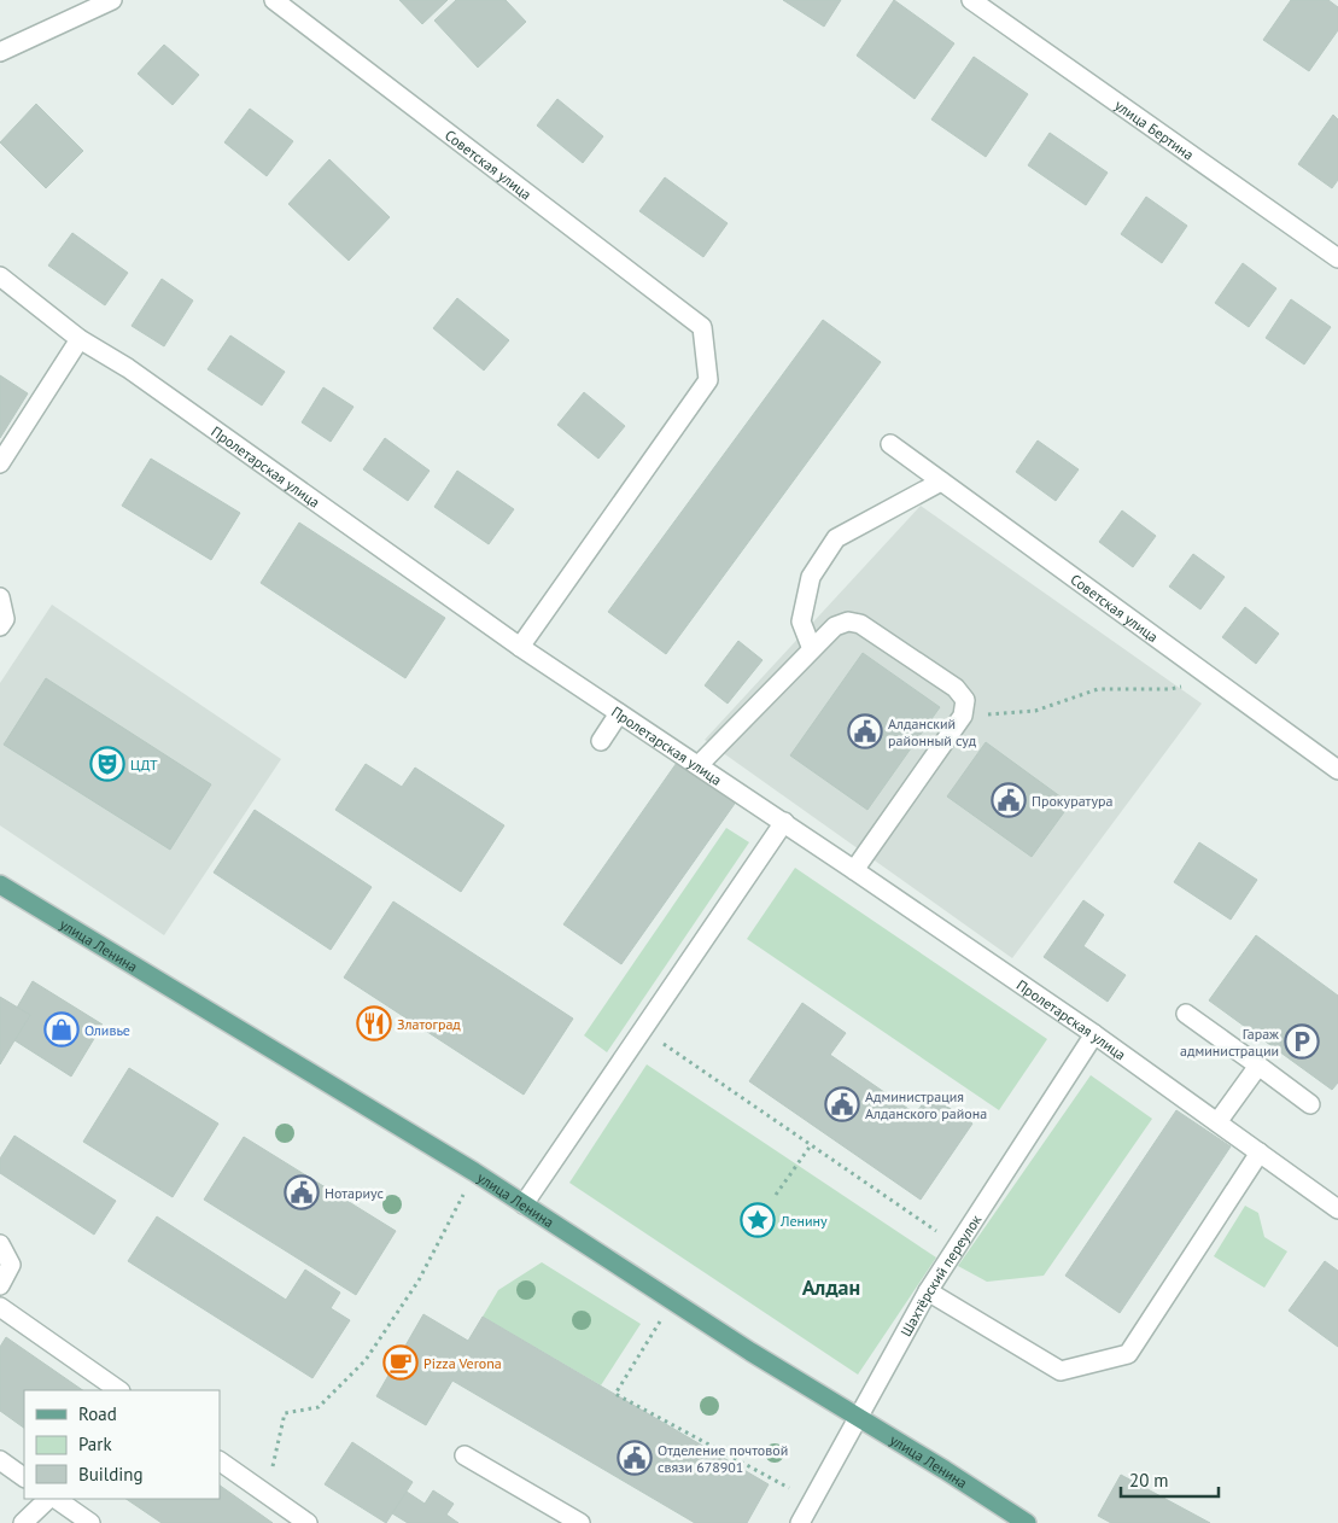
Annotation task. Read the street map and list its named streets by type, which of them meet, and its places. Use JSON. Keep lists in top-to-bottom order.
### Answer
{
  "streets": {
    "main road": ["улица Ленина"],
    "street": [
      "улица Бертина",
      "Советская улица",
      "Пролетарская улица",
      "Шахтёрский переулок"
    ]
  },
  "crossings": [
    ["Советская улица", "Пролетарская улица"],
    ["Пролетарская улица", "Шахтёрский переулок"],
    ["улица Ленина", "Шахтёрский переулок"]
  ],
  "districts": ["Алдан"],
  "places": {
    "public building": [
      "Алданский районный суд",
      "Прокуратура",
      "Администрация Алданского района",
      "Нотариус",
      "Отделение почтовой связи 678901"
    ],
    "theatre": ["ЦДТ"],
    "restaurant": ["Златоград"],
    "shop": ["Оливье"],
    "parking": ["Гараж администрации"],
    "place": ["Ленину"],
    "cafe": ["Pizza Verona"]
  },
  "legend": ["Road", "Park", "Building"],
  "scale_bar": "20 m"
}
